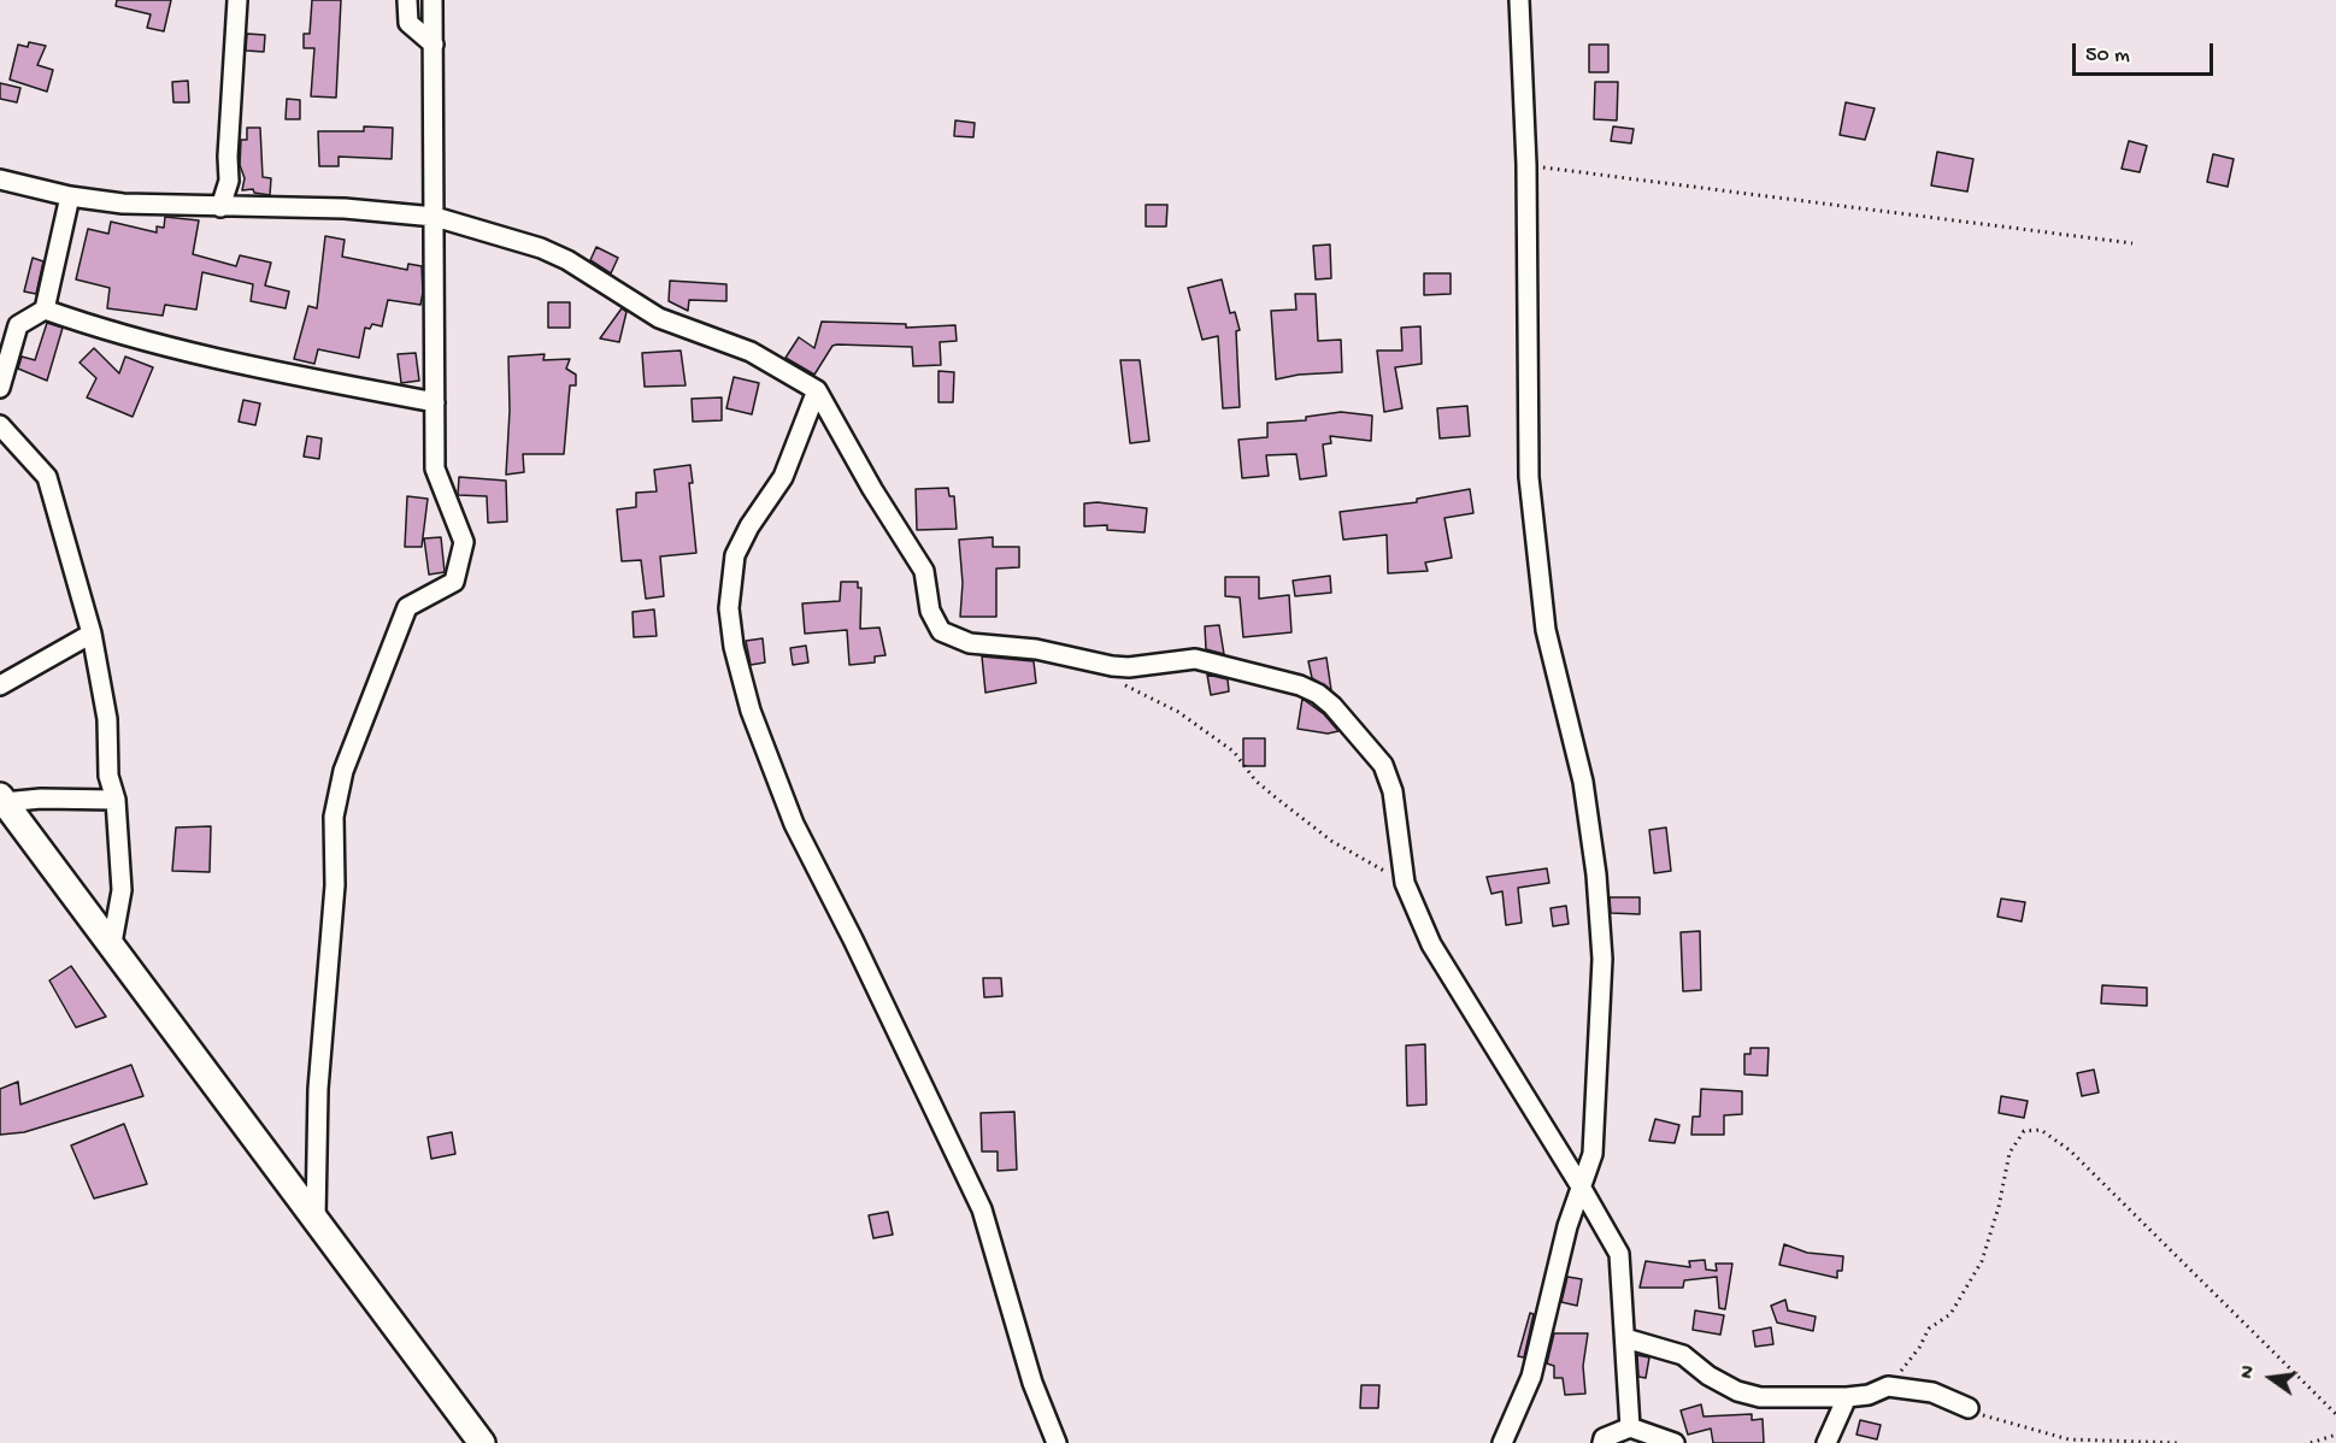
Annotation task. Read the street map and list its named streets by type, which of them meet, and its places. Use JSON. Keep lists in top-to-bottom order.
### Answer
{
  "scale_bar": "50 m",
  "north": "left"
}
